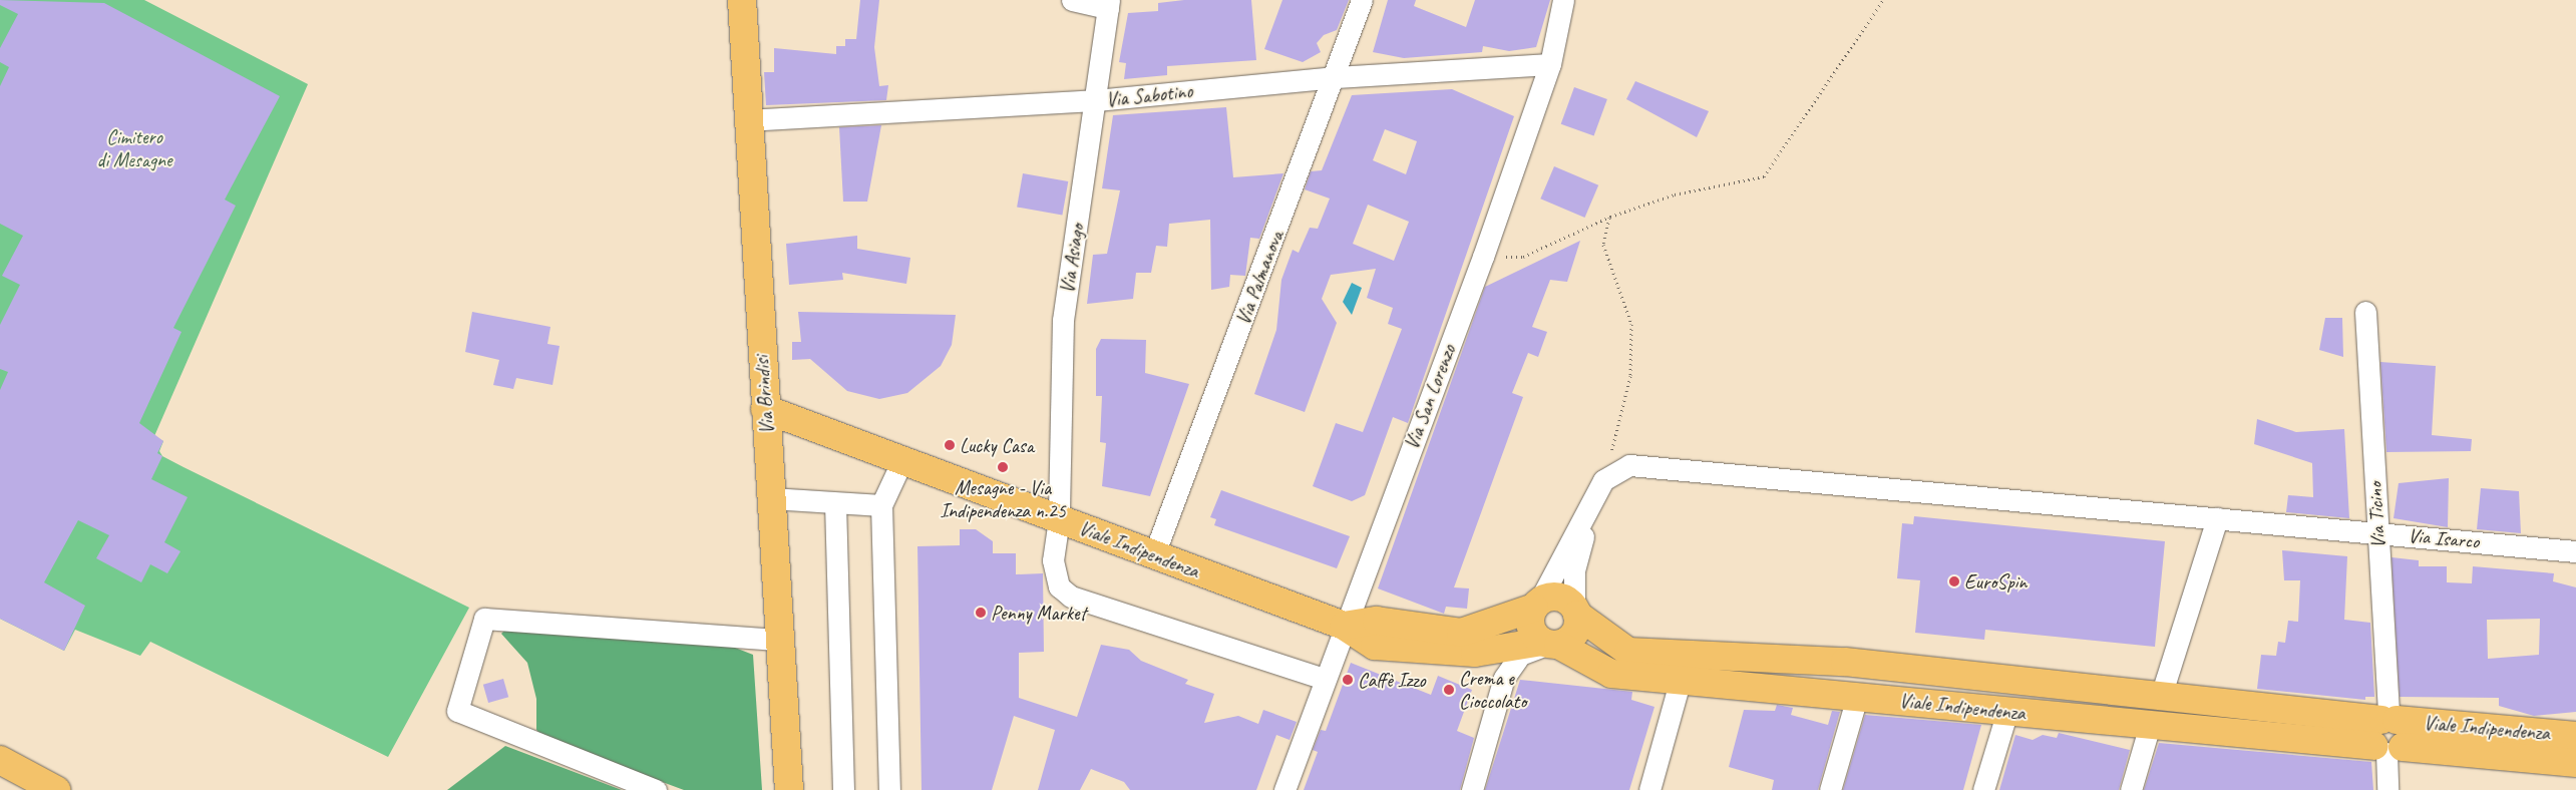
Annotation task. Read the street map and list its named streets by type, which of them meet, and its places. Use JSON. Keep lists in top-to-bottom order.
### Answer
{
  "streets": {
    "main road": ["Via Brindisi", "Viale Indipendenza"],
    "street": [
      "Via Sabotino",
      "Via Asiago",
      "Via Palmanova",
      "Via San Lorenzo",
      "Via Ticino",
      "Via Isarco"
    ]
  },
  "crossings": [
    ["Via Sabotino", "Via Asiago"],
    ["Via Sabotino", "Via Palmanova"],
    ["Via Sabotino", "Via Brindisi"],
    ["Via Sabotino", "Via San Lorenzo"],
    ["Via Asiago", "Via San Lorenzo"],
    ["Via Asiago", "Viale Indipendenza"],
    ["Via Palmanova", "Viale Indipendenza"],
    ["Via Brindisi", "Viale Indipendenza"],
    ["Via San Lorenzo", "Viale Indipendenza"],
    ["Via Ticino", "Via Isarco"],
    ["Via Ticino", "Viale Indipendenza"]
  ],
  "parks": ["Cimitero di Mesagne"],
  "places": [
    "Lucky Casa",
    "Mesagne - Via Indipendenza n.25",
    "EuroSpin",
    "Penny Market",
    "Caffè Izzo",
    "Crema e Cioccolato"
  ]
}
